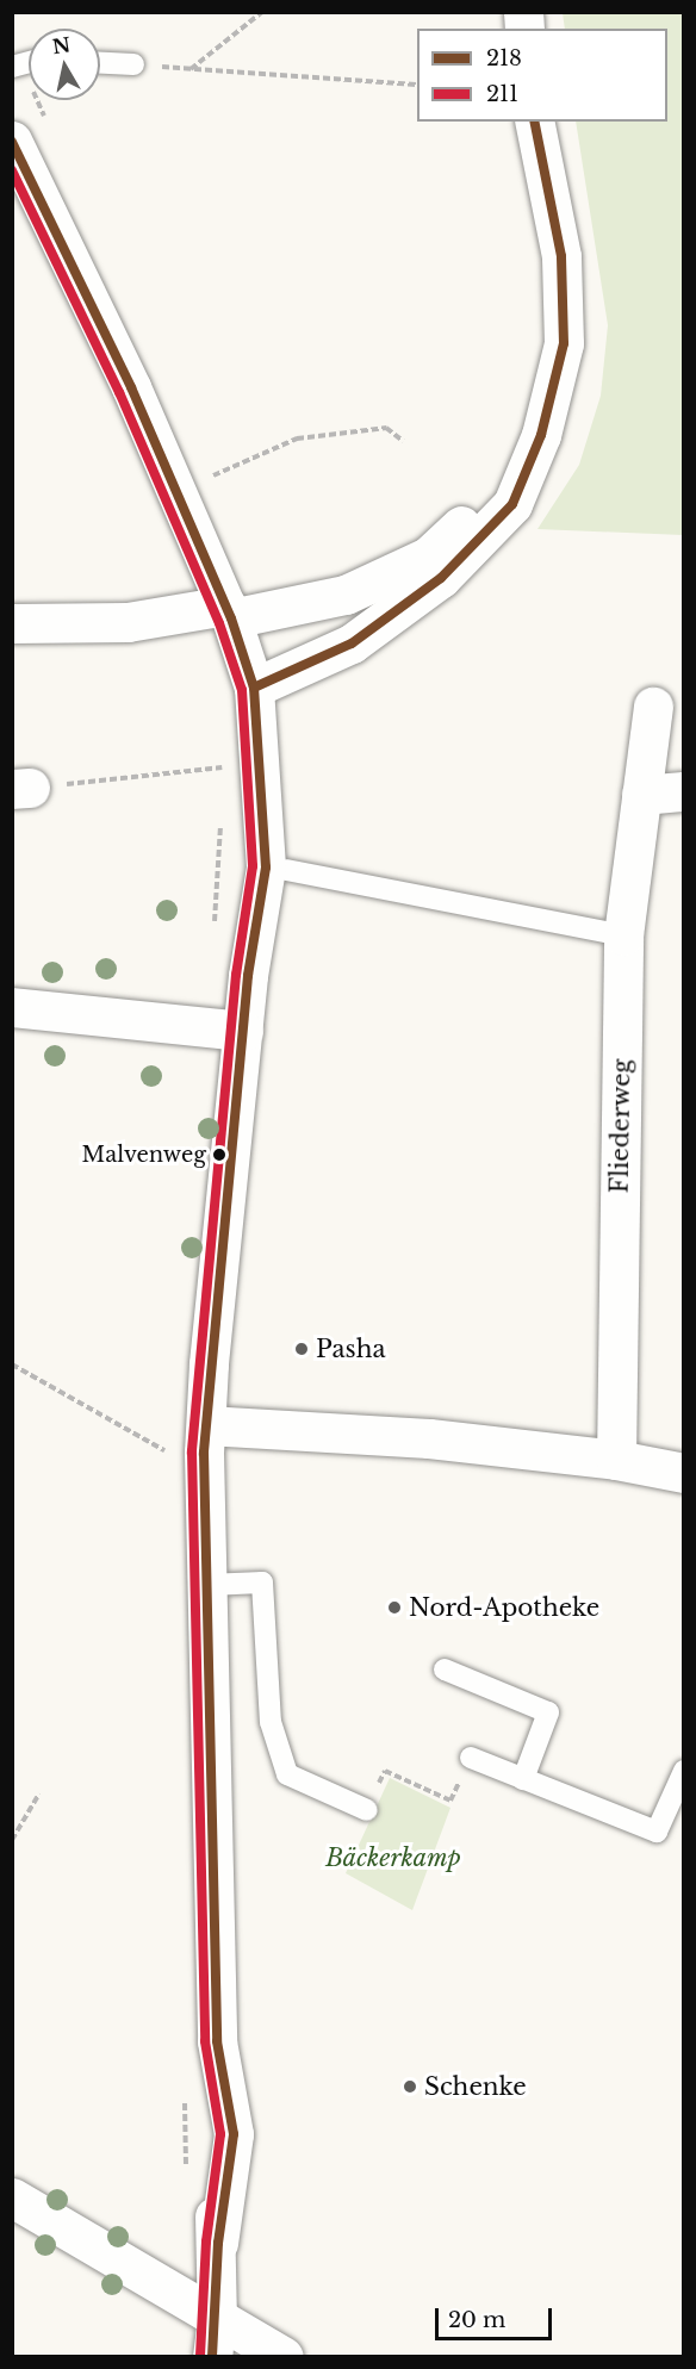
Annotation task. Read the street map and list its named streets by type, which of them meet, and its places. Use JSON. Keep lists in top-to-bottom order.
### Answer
{
  "streets": {
    "street": ["Fliederweg"]
  },
  "parks": ["Bäckerkamp"],
  "places": [
    "Malvenweg",
    "Pasha",
    "Nord-Apotheke",
    "Schenke"
  ],
  "lines": ["transit line 218", "transit line 211"],
  "legend": ["218", "211"],
  "scale_bar": "20 m",
  "north": "top"
}
